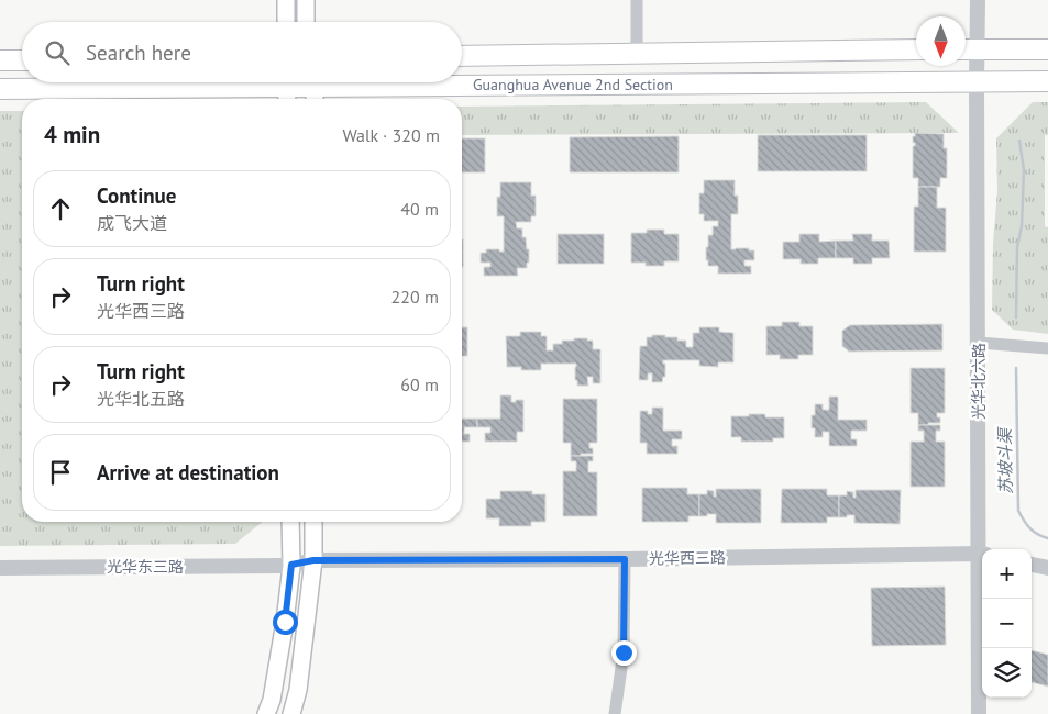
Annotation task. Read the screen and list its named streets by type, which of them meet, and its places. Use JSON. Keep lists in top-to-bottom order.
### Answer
{
  "streets": {
    "main road": ["Guanghua Avenue 2nd Section"],
    "street": ["光华北六路", "光华西三路", "光华东三路"]
  },
  "crossings": [
    ["Guanghua Avenue 2nd Section", "光华北六路"],
    ["光华西三路", "光华东三路"]
  ],
  "water": ["苏坡斗渠"],
  "north": "bottom",
  "page": {
    "search": "Search here",
    "heading": ["4 min", "Walk · 320 m"],
    "list": [
      ["Continue", "成飞大道", "40 m"],
      ["Turn right", "光华西三路", "220 m"],
      ["Turn right", "光华北五路", "60 m"],
      "Arrive at destination"
    ],
    "map_buttons": ["+", "−"]
  }
}
